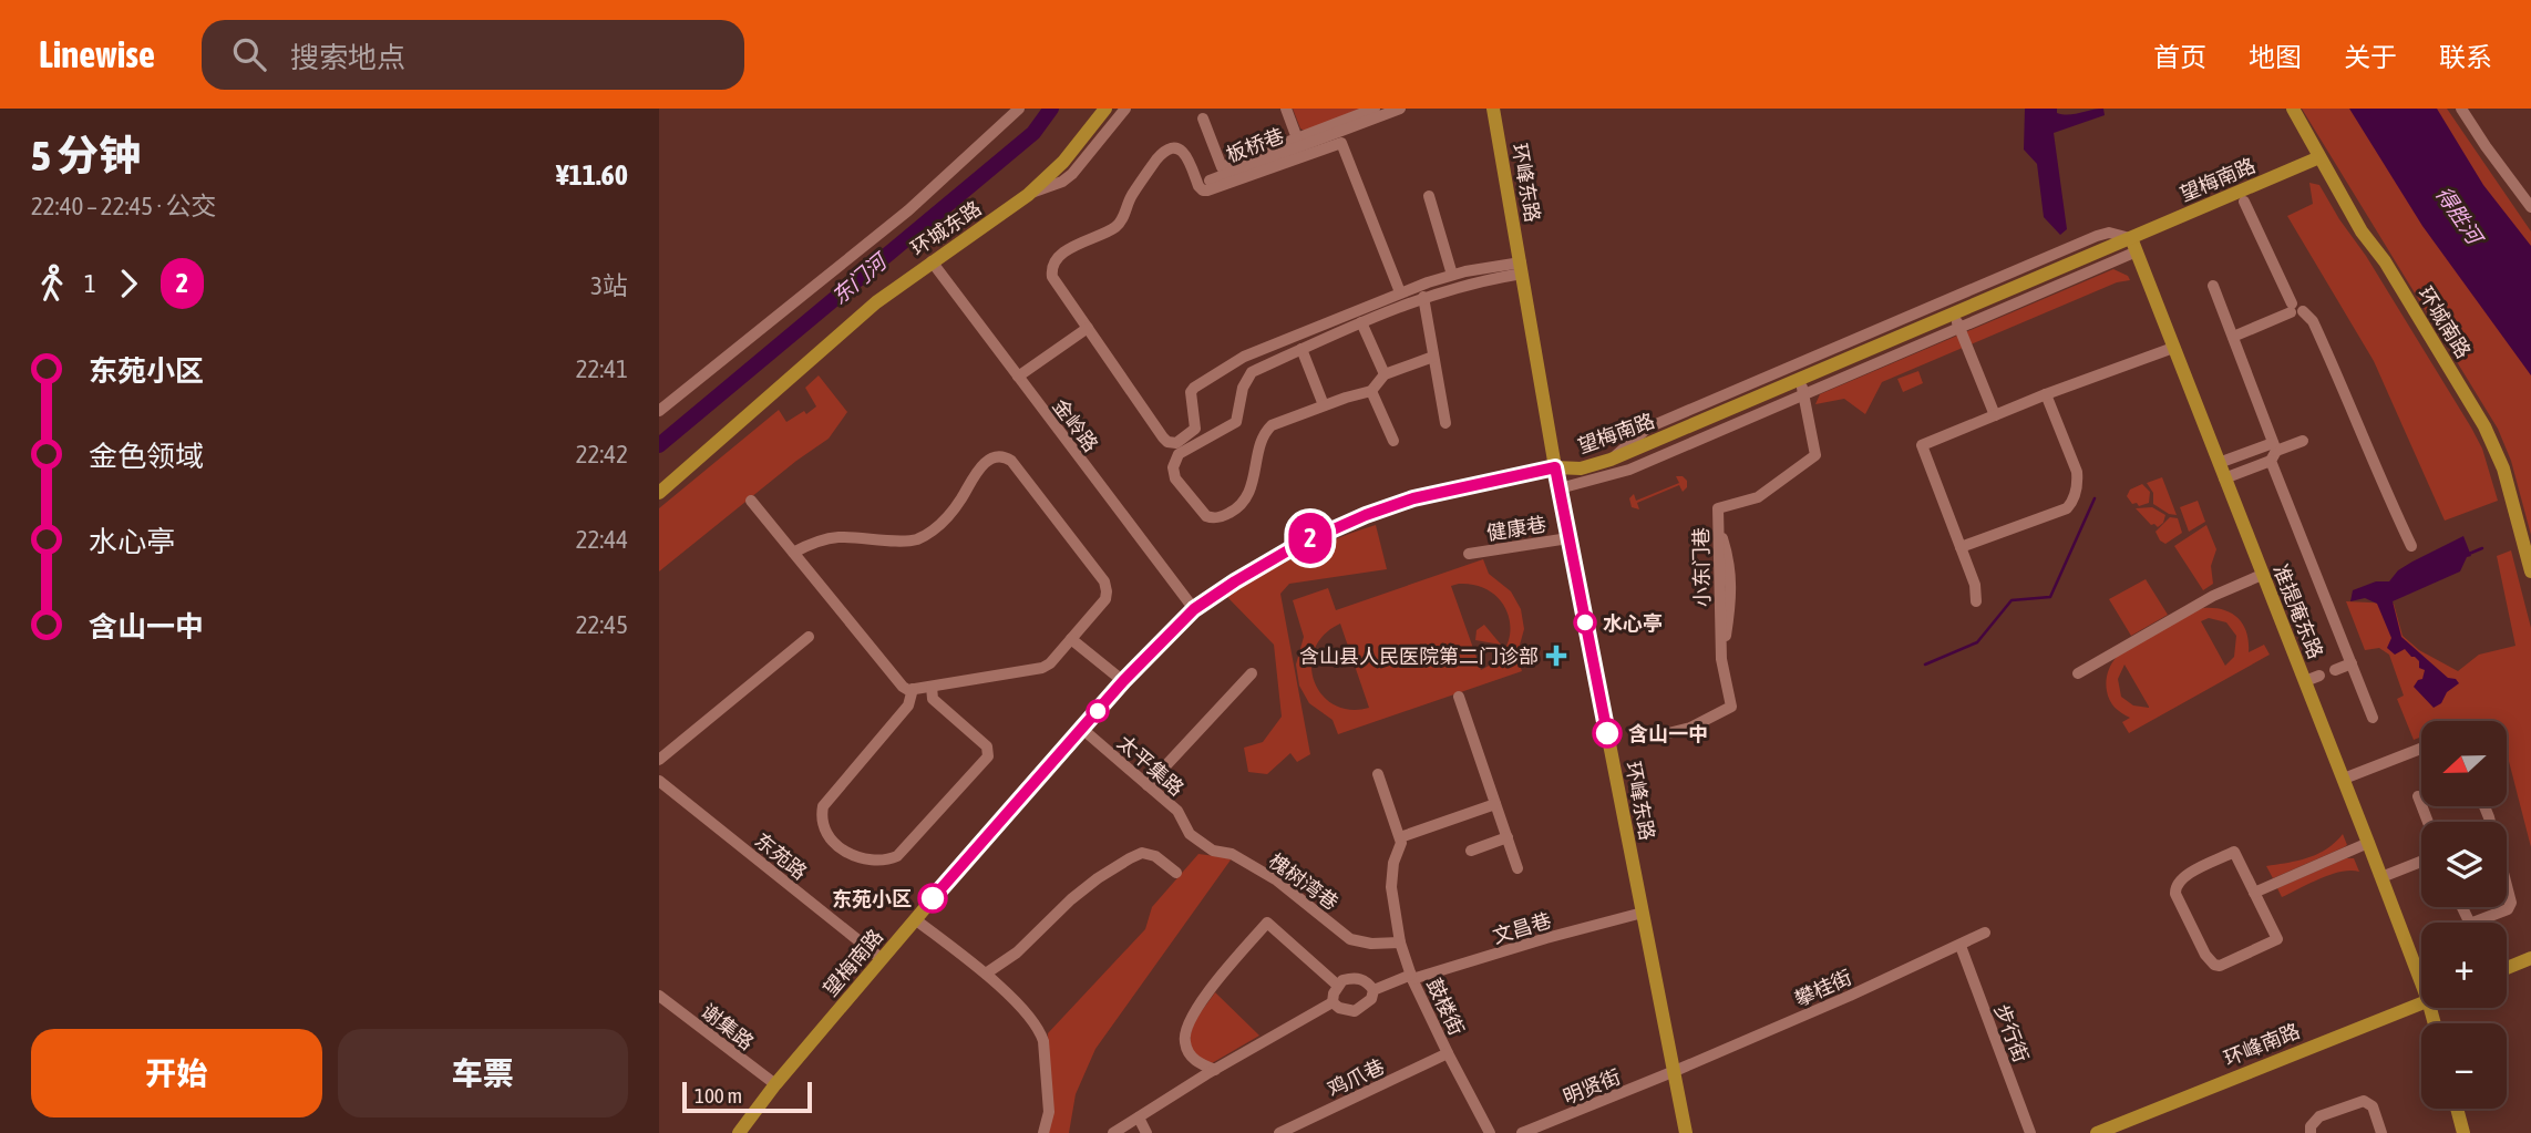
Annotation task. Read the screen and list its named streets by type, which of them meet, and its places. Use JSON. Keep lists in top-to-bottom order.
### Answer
{
  "streets": {
    "main road": [
      "望梅南路",
      "环峰东路",
      "环城东路",
      "环城南路",
      "准提庵东路",
      "环峰南路"
    ],
    "street": [
      "板桥巷",
      "金岭路",
      "健康巷",
      "小东门巷",
      "太平集路",
      "东苑路",
      "槐树湾巷",
      "文昌巷",
      "攀桂街",
      "鼓楼街",
      "谢集路",
      "步行街",
      "鸡爪巷",
      "明贤街"
    ]
  },
  "crossings": [
    ["望梅南路", "环峰东路"],
    ["望梅南路", "环城南路"],
    ["望梅南路", "金岭路"],
    ["望梅南路", "准提庵东路"],
    ["望梅南路", "太平集路"],
    ["望梅南路", "东苑路"],
    ["望梅南路", "谢集路"],
    ["环峰东路", "健康巷"],
    ["环峰东路", "文昌巷"],
    ["环峰东路", "攀桂街"],
    ["环峰东路", "明贤街"],
    ["环城东路", "金岭路"],
    ["太平集路", "槐树湾巷"],
    ["槐树湾巷", "鼓楼街"],
    ["文昌巷", "鼓楼街"],
    ["攀桂街", "步行街"],
    ["攀桂街", "明贤街"],
    ["鼓楼街", "鸡爪巷"]
  ],
  "water": ["得胜河", "东门河"],
  "places": {
    "other": ["水心亭", "含山一中", "东苑小区"],
    "health": ["含山县人民医院第二门诊部"]
  },
  "lines": ["bus line 2"],
  "scale_bar": "100 m",
  "north": "left",
  "page": {
    "header": "Linewise",
    "search": "搜索地点",
    "nav": [
      "首页",
      "地图",
      "关于",
      "联系"
    ],
    "heading": ["5 分钟", "22:40 – 22:45 · 公交", "¥11.60"],
    "on_map": "2",
    "legs": ["1", "2", "3站"],
    "list": [
      {
        "name": "东苑小区",
        "value": "22:41"
      },
      {
        "name": "金色领域",
        "value": "22:42"
      },
      {
        "name": "水心亭",
        "value": "22:44"
      },
      {
        "name": "含山一中",
        "value": "22:45"
      }
    ],
    "map_buttons": ["+", "−"],
    "buttons": ["开始", "车票"],
    "scale": "100 m"
  }
}
